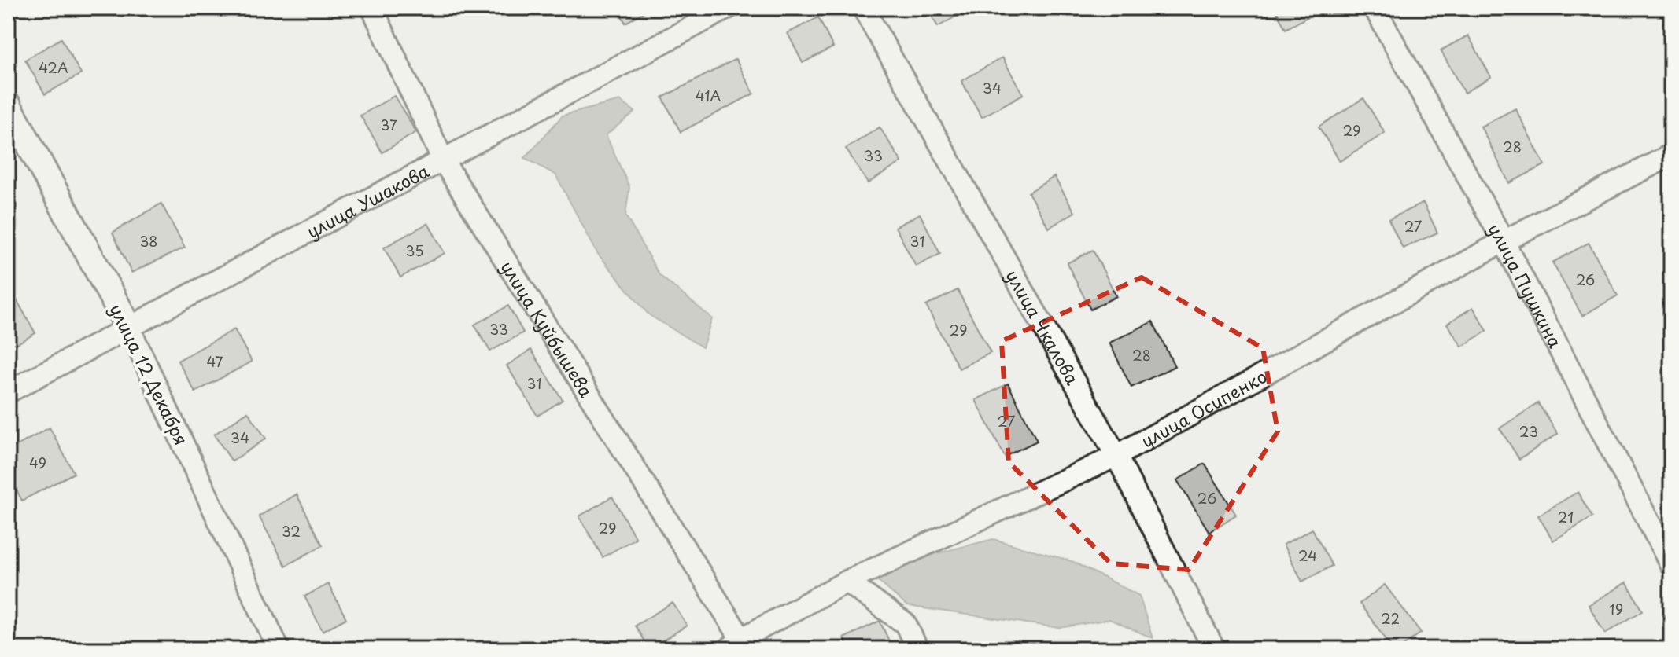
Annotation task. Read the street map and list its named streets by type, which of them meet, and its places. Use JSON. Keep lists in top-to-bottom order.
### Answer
{
  "streets": {
    "street": [
      "улица Ушакова",
      "улица Пушкина",
      "улица Чкалова",
      "улица Куйбышева",
      "улица 12 Декабря",
      "улица Осипенко"
    ]
  },
  "crossings": [
    ["улица Ушакова", "улица Куйбышева"],
    ["улица Ушакова", "улица 12 Декабря"],
    ["улица Пушкина", "улица Осипенко"],
    ["улица Чкалова", "улица Осипенко"],
    ["улица Куйбышева", "улица Осипенко"]
  ],
  "house_numbers": [
    "42А",
    "34",
    "41А",
    "37",
    "29",
    "28",
    "33",
    "27",
    "38",
    "31",
    "35",
    "26",
    "33",
    "29",
    "28",
    "47",
    "31",
    "27",
    "23",
    "34",
    "49",
    "26",
    "21",
    "29",
    "32",
    "24",
    "19",
    "22"
  ]
}
